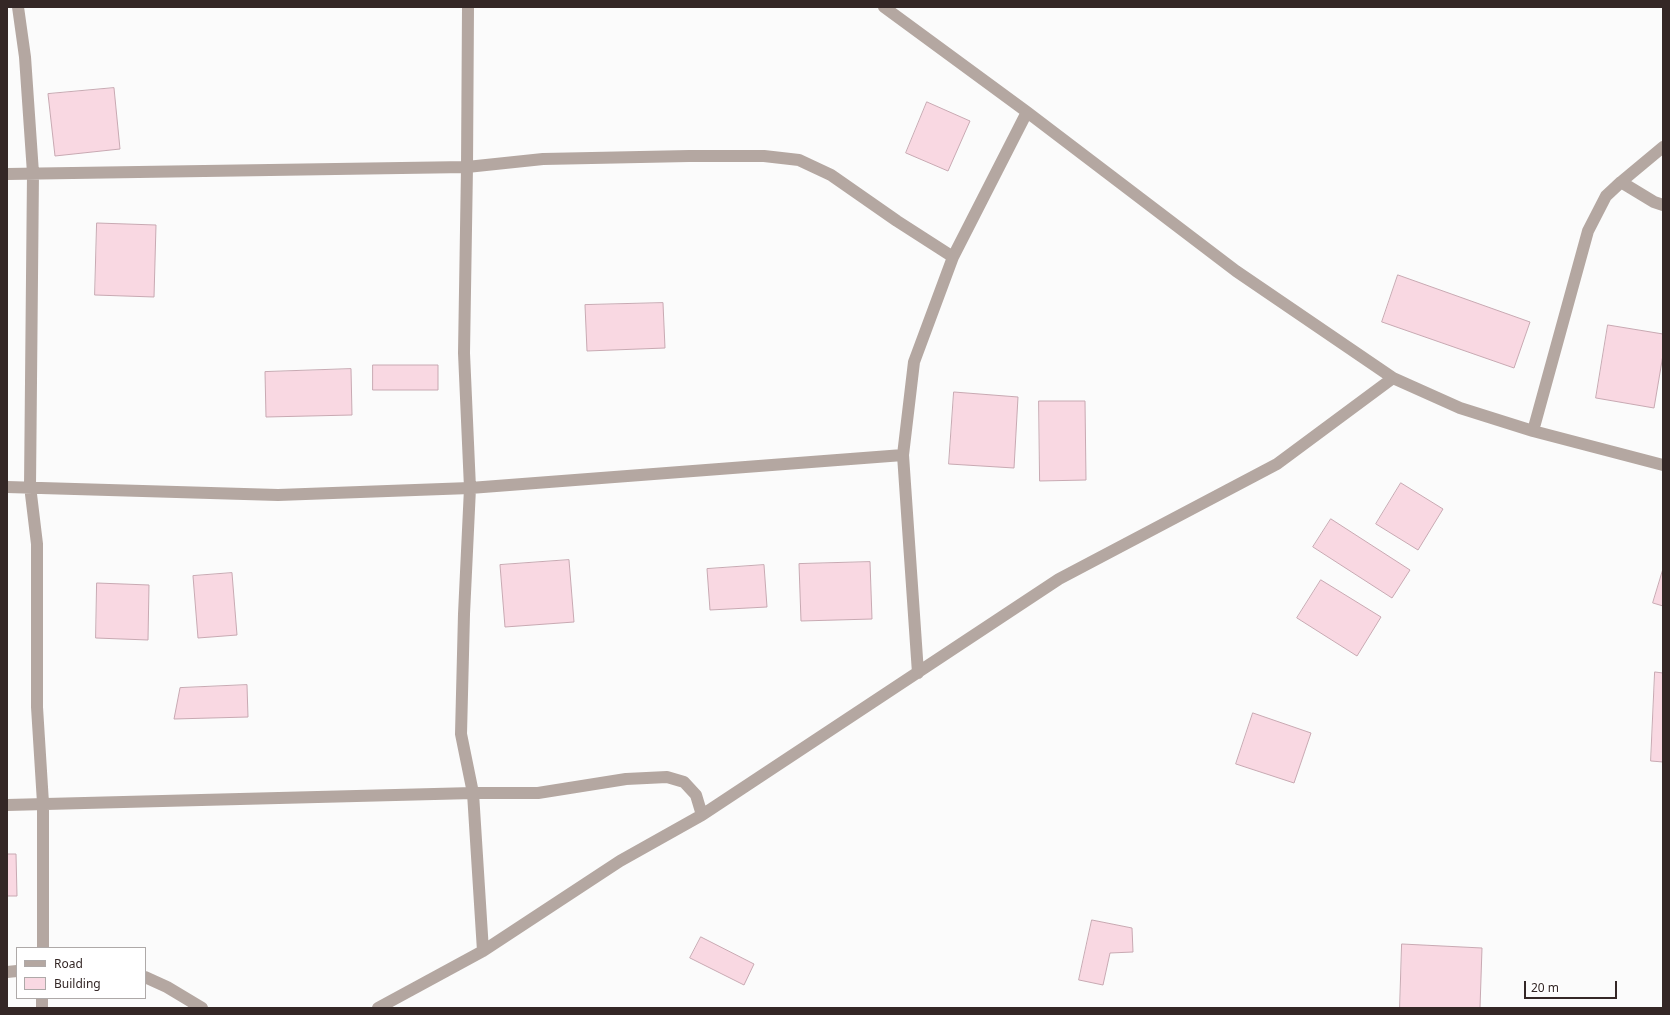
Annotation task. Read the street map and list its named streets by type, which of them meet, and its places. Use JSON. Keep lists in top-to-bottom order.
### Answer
{
  "legend": ["Road", "Building"],
  "scale_bar": "20 m"
}
